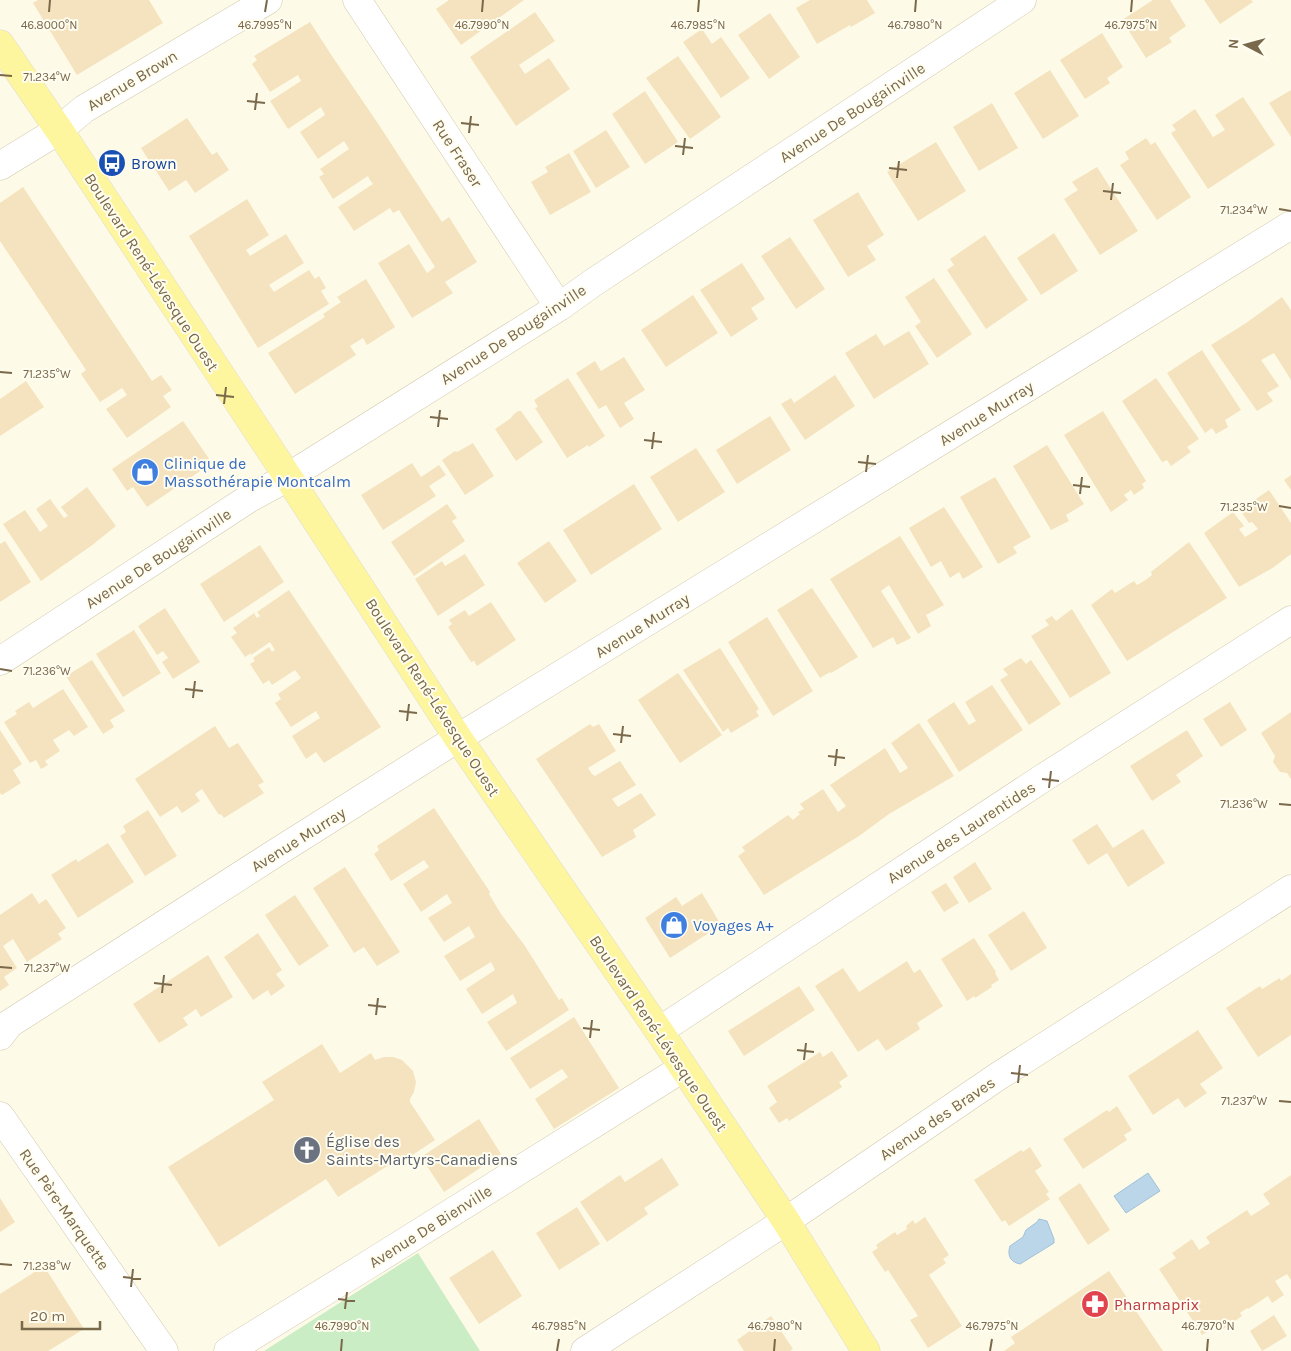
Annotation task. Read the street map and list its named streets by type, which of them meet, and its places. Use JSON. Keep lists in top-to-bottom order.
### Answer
{
  "streets": {
    "main road": ["Boulevard René-Lévesque Ouest"],
    "street": [
      "Avenue Brown",
      "Avenue De Bougainville",
      "Rue Fraser",
      "Avenue Murray",
      "Avenue des Laurentides",
      "Avenue des Braves",
      "Rue Père-Marquette",
      "Avenue De Bienville"
    ]
  },
  "crossings": [
    ["Avenue Brown", "Boulevard René-Lévesque Ouest"],
    ["Avenue De Bougainville", "Rue Fraser"],
    ["Avenue De Bougainville", "Boulevard René-Lévesque Ouest"],
    ["Boulevard René-Lévesque Ouest", "Avenue Murray"],
    ["Boulevard René-Lévesque Ouest", "Avenue des Laurentides"],
    ["Boulevard René-Lévesque Ouest", "Avenue des Braves"],
    ["Boulevard René-Lévesque Ouest", "Avenue De Bienville"]
  ],
  "places": {
    "bus stop": ["Brown"],
    "shop": ["Clinique de Massothérapie Montcalm", "Voyages A+"],
    "church": ["Église des Saints-Martyrs-Canadiens"],
    "pharmacy": ["Pharmaprix"]
  },
  "scale_bar": "20 m",
  "north": "left",
  "coordinates": [
    "46.8000°N",
    "46.7995°N",
    "46.7990°N",
    "46.7985°N",
    "46.7980°N",
    "46.7975°N",
    "71.234°W",
    "71.235°W",
    "71.236°W",
    "71.237°W",
    "71.238°W",
    "46.7970°N"
  ]
}
